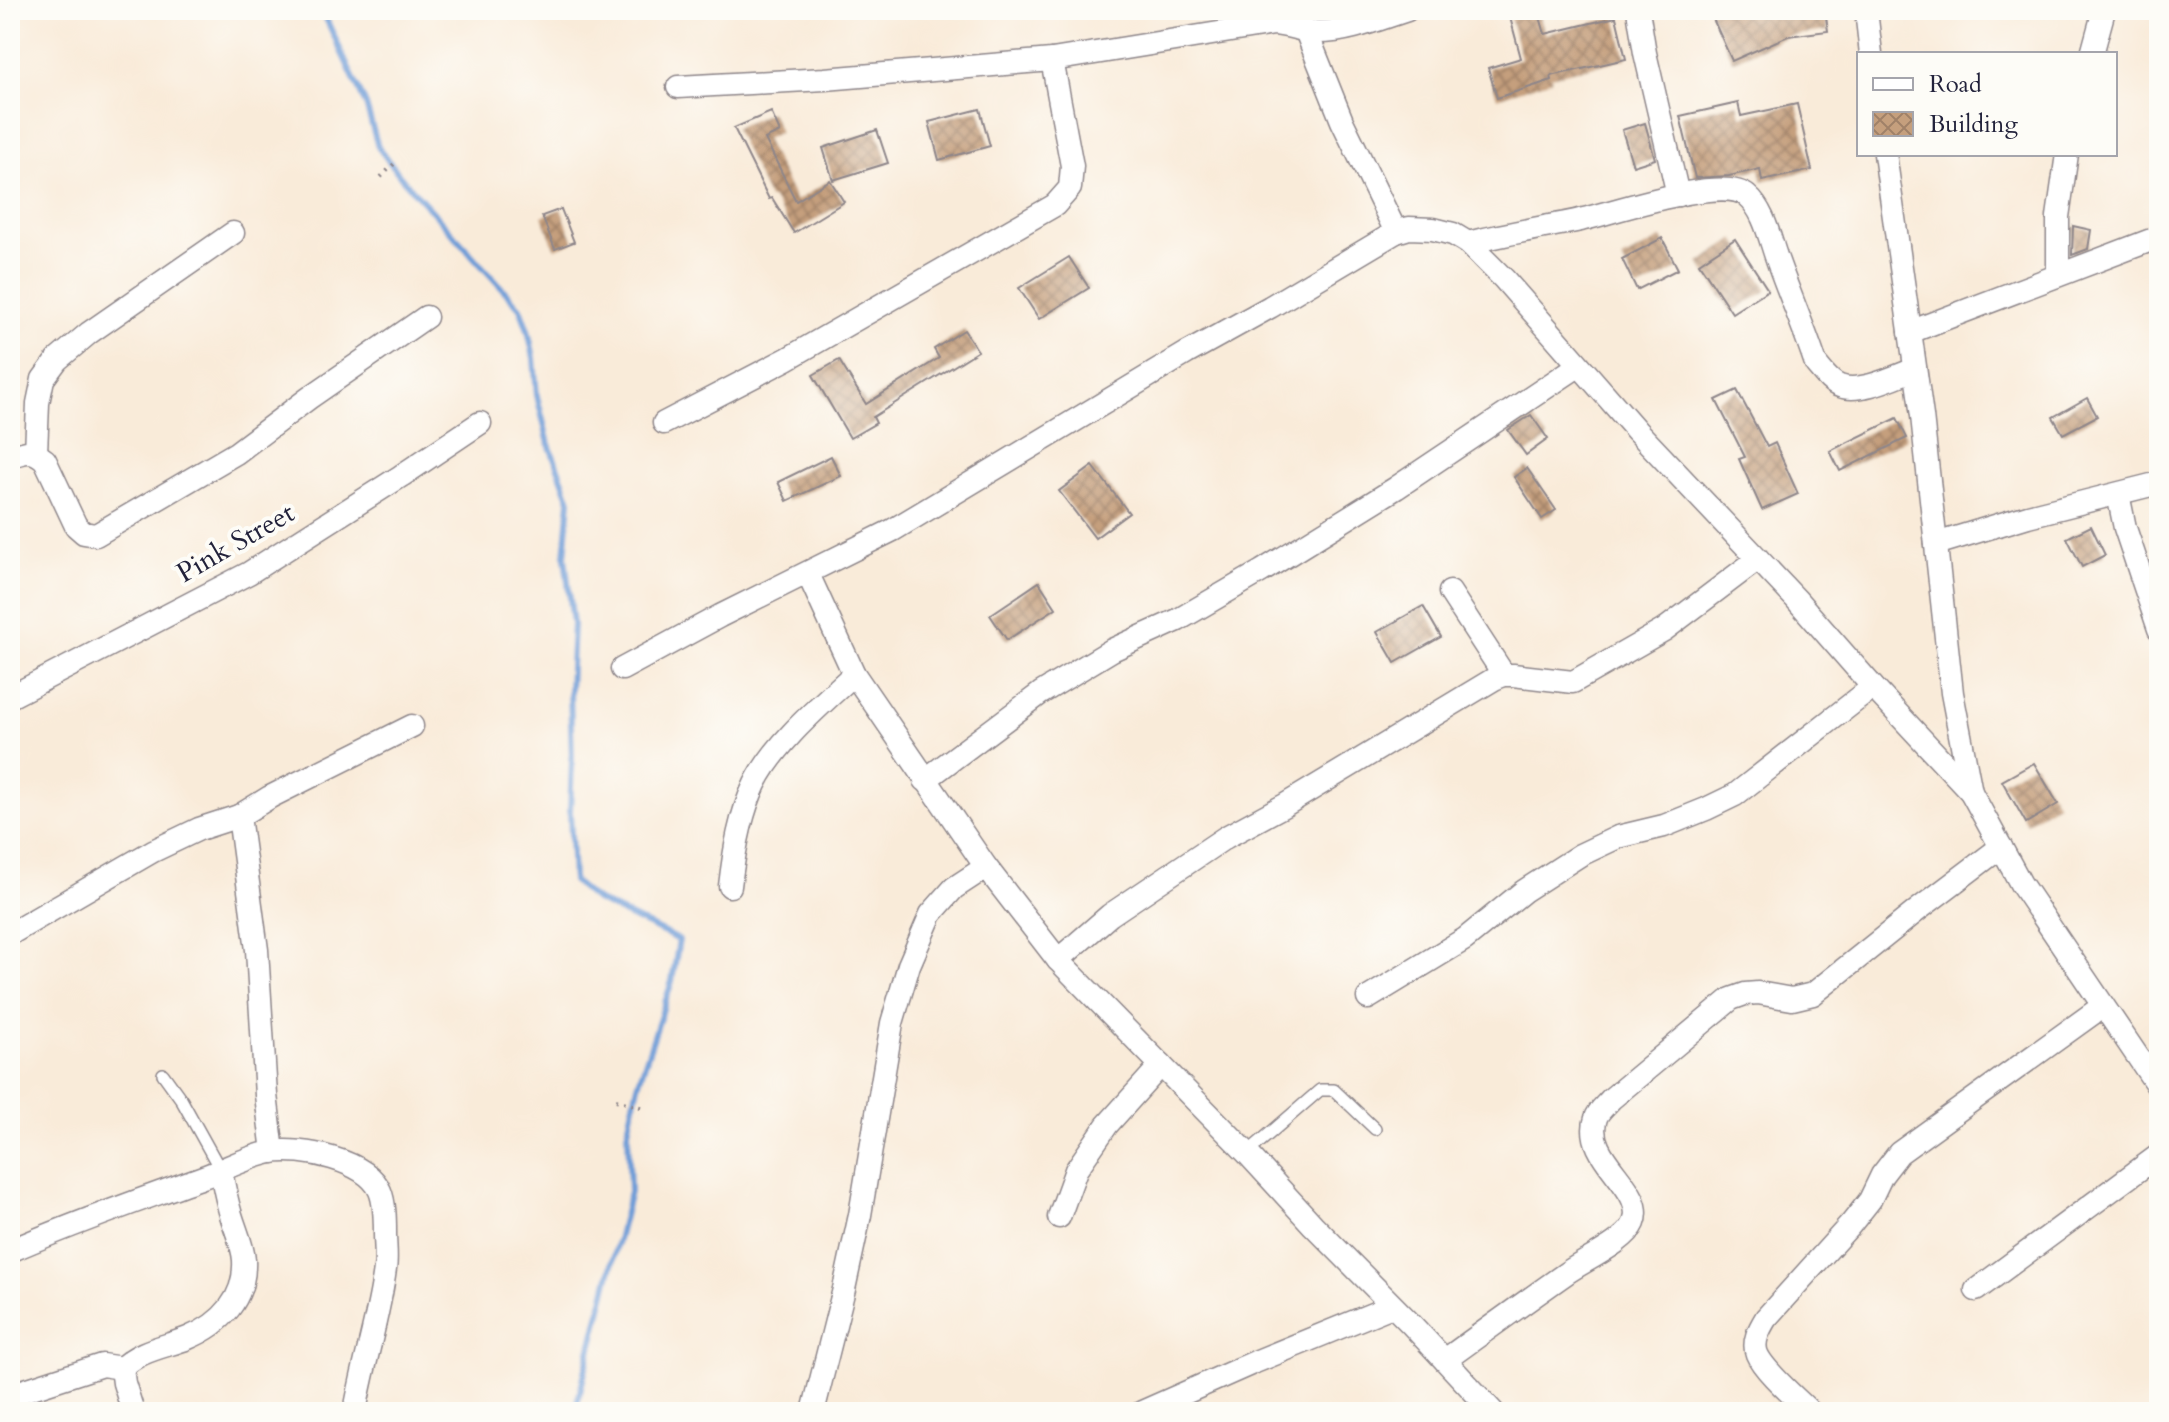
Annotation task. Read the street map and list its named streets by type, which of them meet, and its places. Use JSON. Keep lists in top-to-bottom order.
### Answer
{
  "streets": {
    "street": ["Pink Street"]
  },
  "legend": ["Road", "Building"]
}
